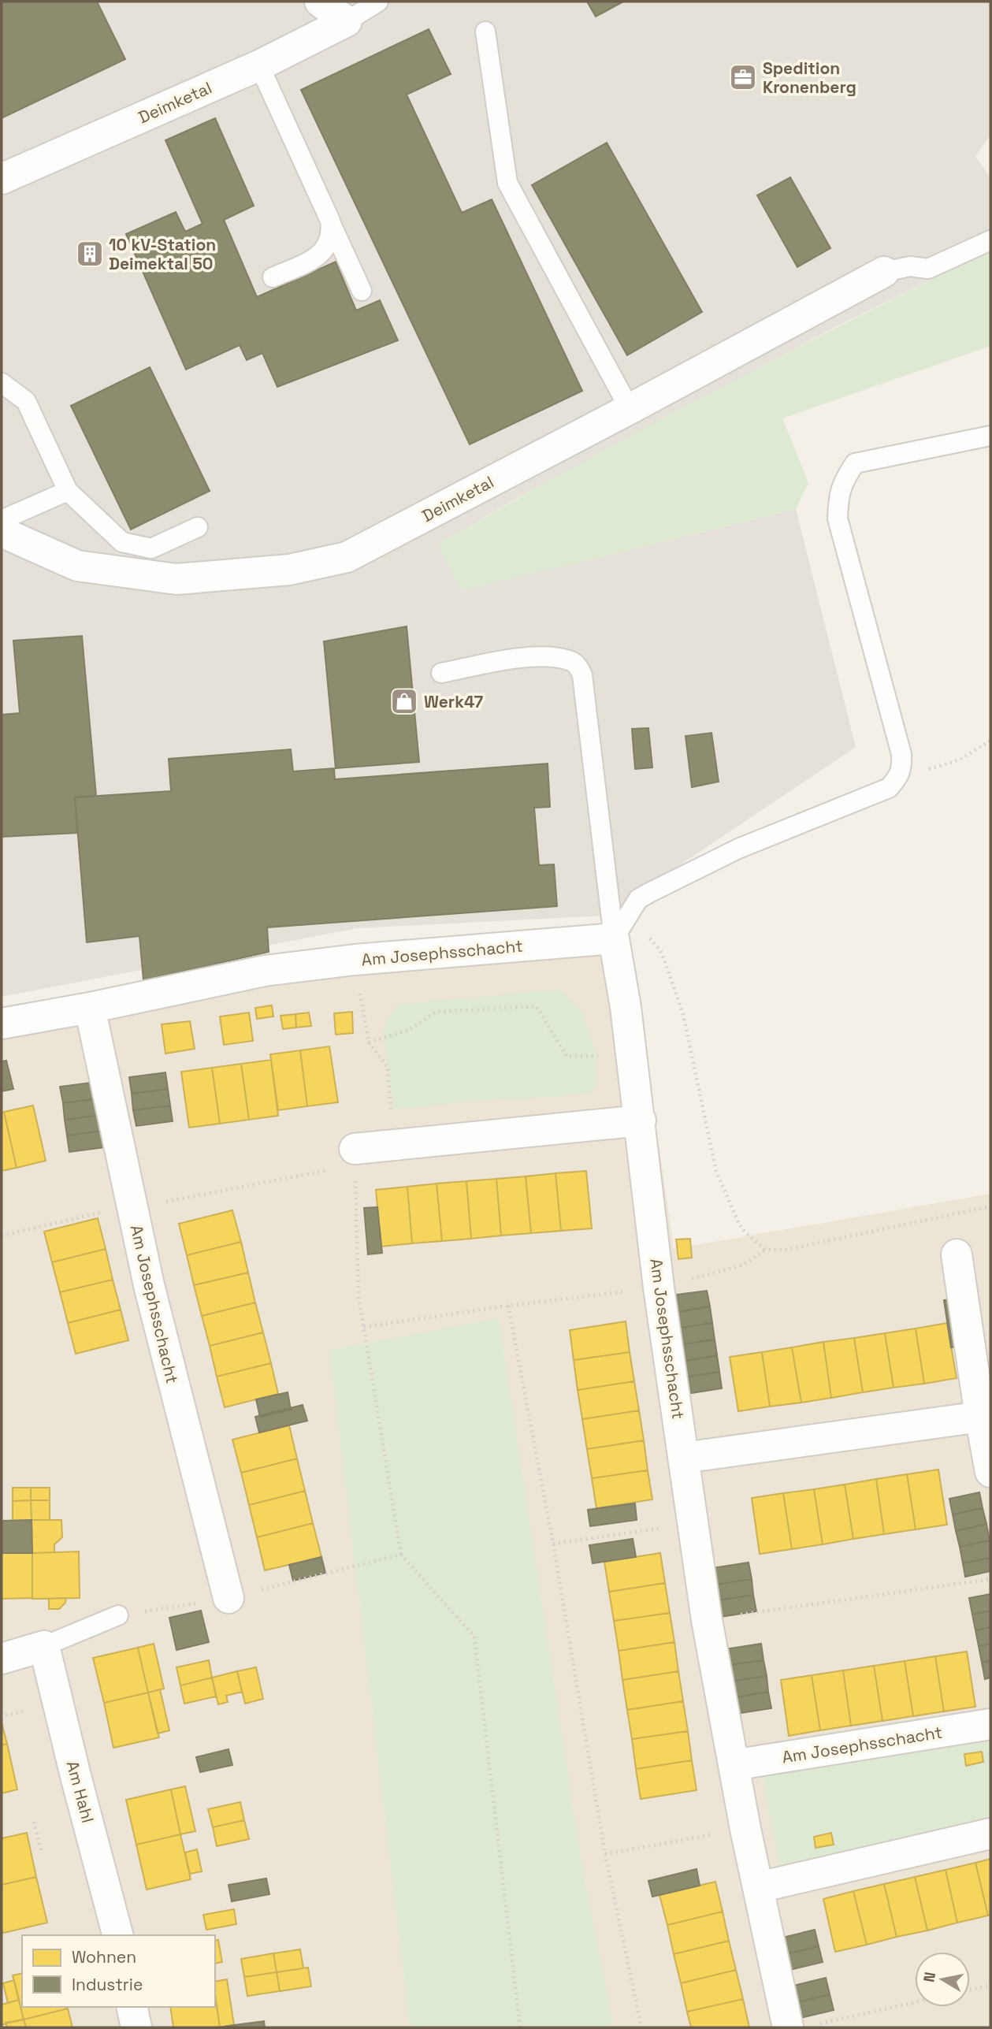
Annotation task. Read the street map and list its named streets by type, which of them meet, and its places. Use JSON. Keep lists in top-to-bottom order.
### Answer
{
  "streets": {
    "street": ["Deimketal", "Am Josephsschacht", "Am Hahl"]
  },
  "places": {
    "office": ["Spedition Kronenberg"],
    "building": ["10 kV-Station Deimektal 50"],
    "shop": ["Werk47"]
  },
  "legend": ["Wohnen", "Industrie"],
  "north": "left"
}
